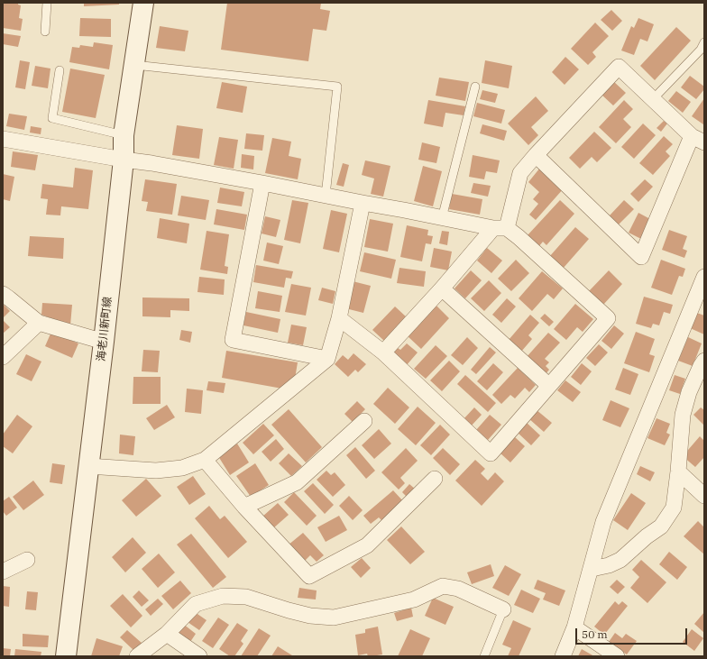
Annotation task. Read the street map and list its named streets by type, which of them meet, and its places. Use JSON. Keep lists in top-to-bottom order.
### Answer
{
  "streets": {
    "main road": ["海老川新町線"]
  },
  "scale_bar": "50 m"
}
